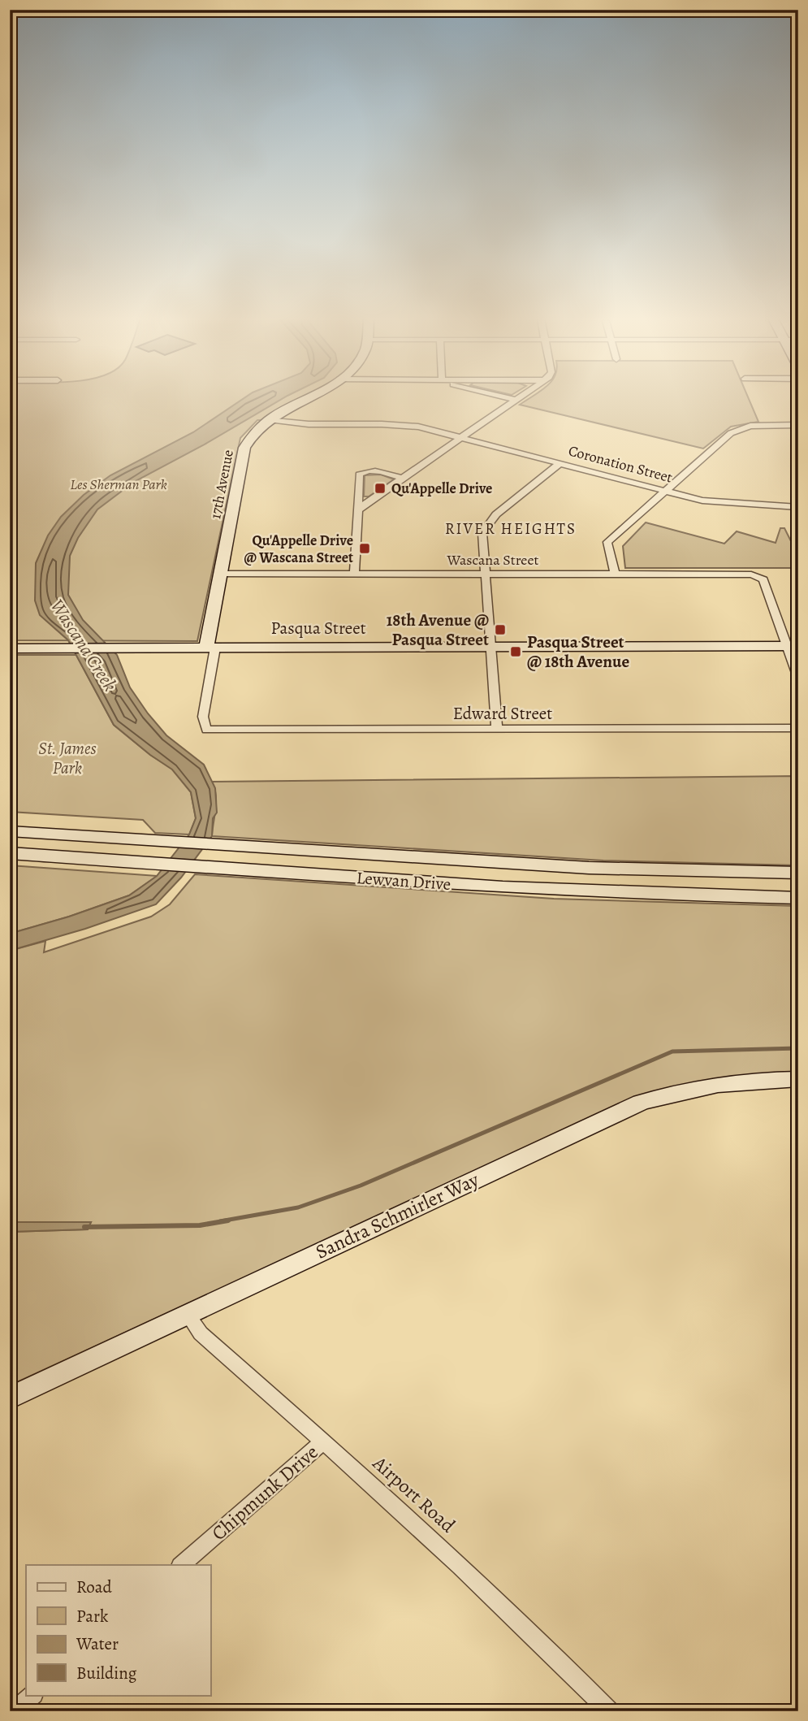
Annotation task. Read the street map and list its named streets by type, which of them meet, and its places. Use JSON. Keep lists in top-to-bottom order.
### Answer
{
  "streets": {
    "street": [
      "Coronation Street",
      "17th Avenue",
      "Wascana Street",
      "Pasqua Street",
      "Edward Street",
      "Lewvan Drive",
      "Sandra Schmirler Way",
      "Chipmunk Drive",
      "Airport Road"
    ]
  },
  "crossings": [
    ["Coronation Street", "17th Avenue"],
    ["17th Avenue", "Wascana Street"],
    ["17th Avenue", "Pasqua Street"],
    ["17th Avenue", "Edward Street"],
    ["Wascana Street", "Pasqua Street"],
    ["Sandra Schmirler Way", "Airport Road"],
    ["Chipmunk Drive", "Airport Road"]
  ],
  "districts": ["RIVER HEIGHTS"],
  "water": ["Wascana Creek"],
  "parks": ["Les Sherman Park", "St. James Park"],
  "places": {
    "transit": [
      "Qu'Appelle Drive",
      "Qu'Appelle Drive @ Wascana Street",
      "18th Avenue @ Pasqua Street",
      "Pasqua Street @ 18th Avenue"
    ]
  },
  "legend": [
    "Road",
    "Park",
    "Water",
    "Building"
  ]
}
